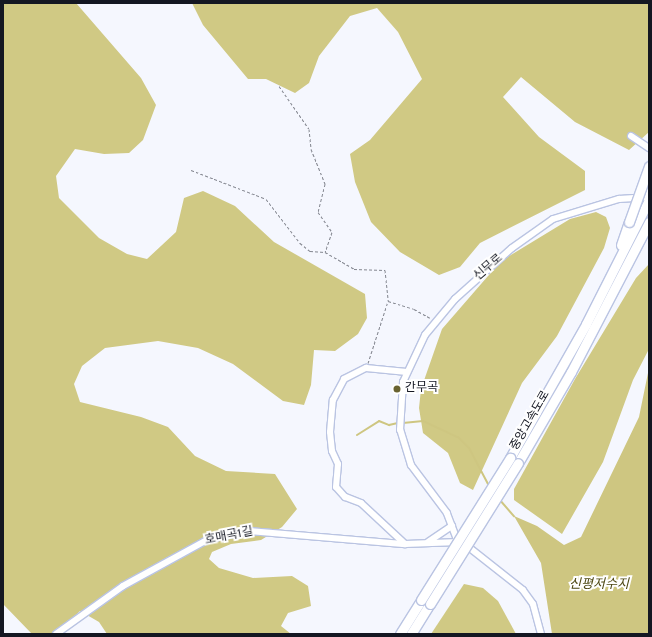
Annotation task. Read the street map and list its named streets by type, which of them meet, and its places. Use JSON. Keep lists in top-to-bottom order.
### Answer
{
  "streets": {
    "highway": ["중앙고속도로"],
    "street": ["신무로", "호매곡1길"]
  },
  "water": ["신평저수지"],
  "places": ["간무곡"]
}
